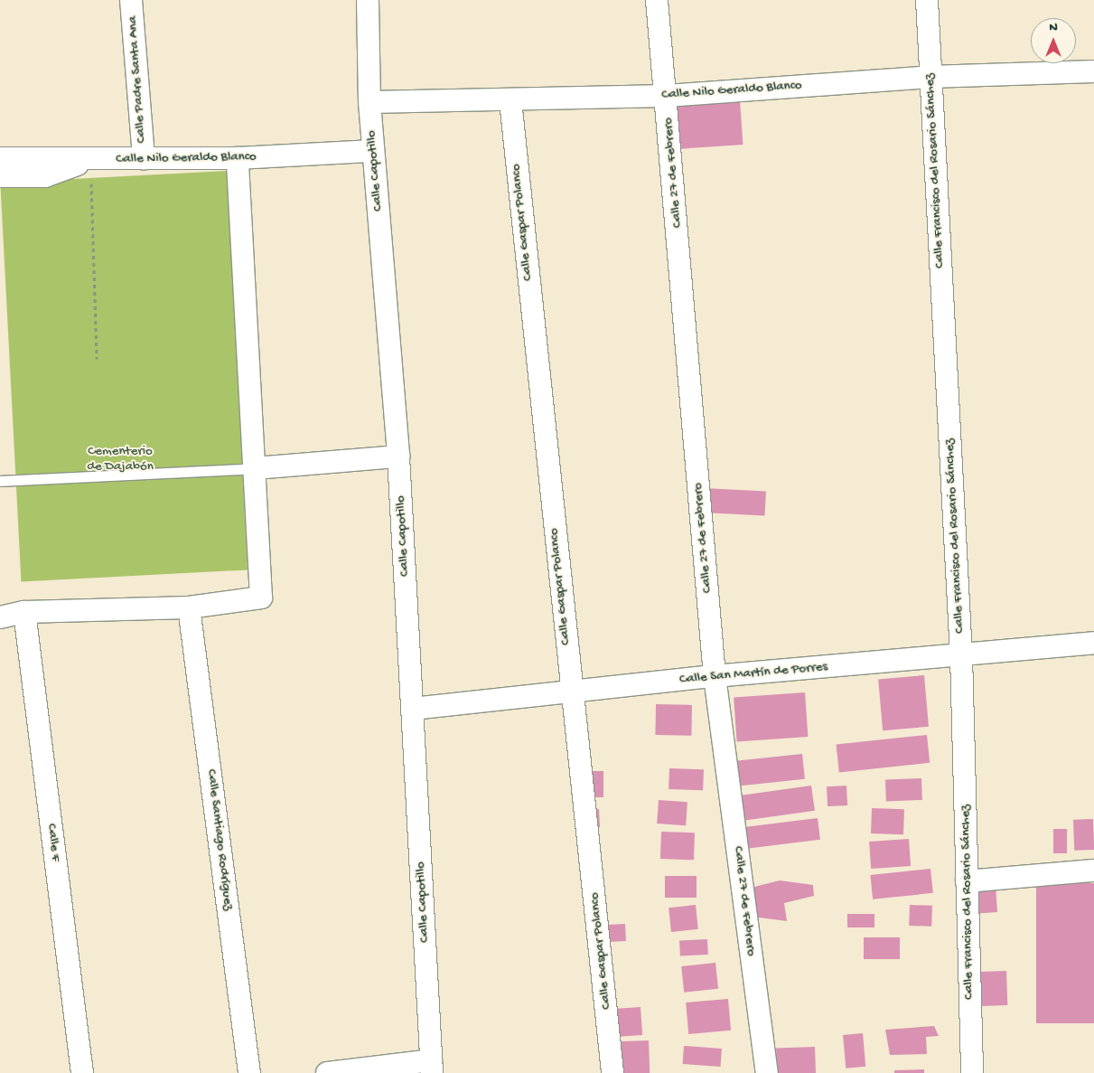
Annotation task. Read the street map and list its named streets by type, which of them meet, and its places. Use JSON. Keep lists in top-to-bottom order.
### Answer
{
  "streets": {
    "street": [
      "Calle Padre Santa Ana",
      "Calle Nilo Geraldo Blanco",
      "Calle Capotillo",
      "Calle Francisco del Rosario Sánchez",
      "Calle 27 de Febrero",
      "Calle Gaspar Polanco",
      "Calle San Martín de Porres",
      "Calle Santiago Rodríguez",
      "Calle F"
    ]
  },
  "crossings": [
    ["Calle Padre Santa Ana", "Calle Nilo Geraldo Blanco"],
    ["Calle Nilo Geraldo Blanco", "Calle Capotillo"],
    ["Calle Nilo Geraldo Blanco", "Calle Francisco del Rosario Sánchez"],
    ["Calle Nilo Geraldo Blanco", "Calle 27 de Febrero"],
    ["Calle Nilo Geraldo Blanco", "Calle Gaspar Polanco"],
    ["Calle Capotillo", "Calle San Martín de Porres"],
    ["Calle Francisco del Rosario Sánchez", "Calle San Martín de Porres"],
    ["Calle 27 de Febrero", "Calle San Martín de Porres"],
    ["Calle Gaspar Polanco", "Calle San Martín de Porres"]
  ],
  "parks": ["Cementerio de Dajabón"],
  "north": "top"
}
